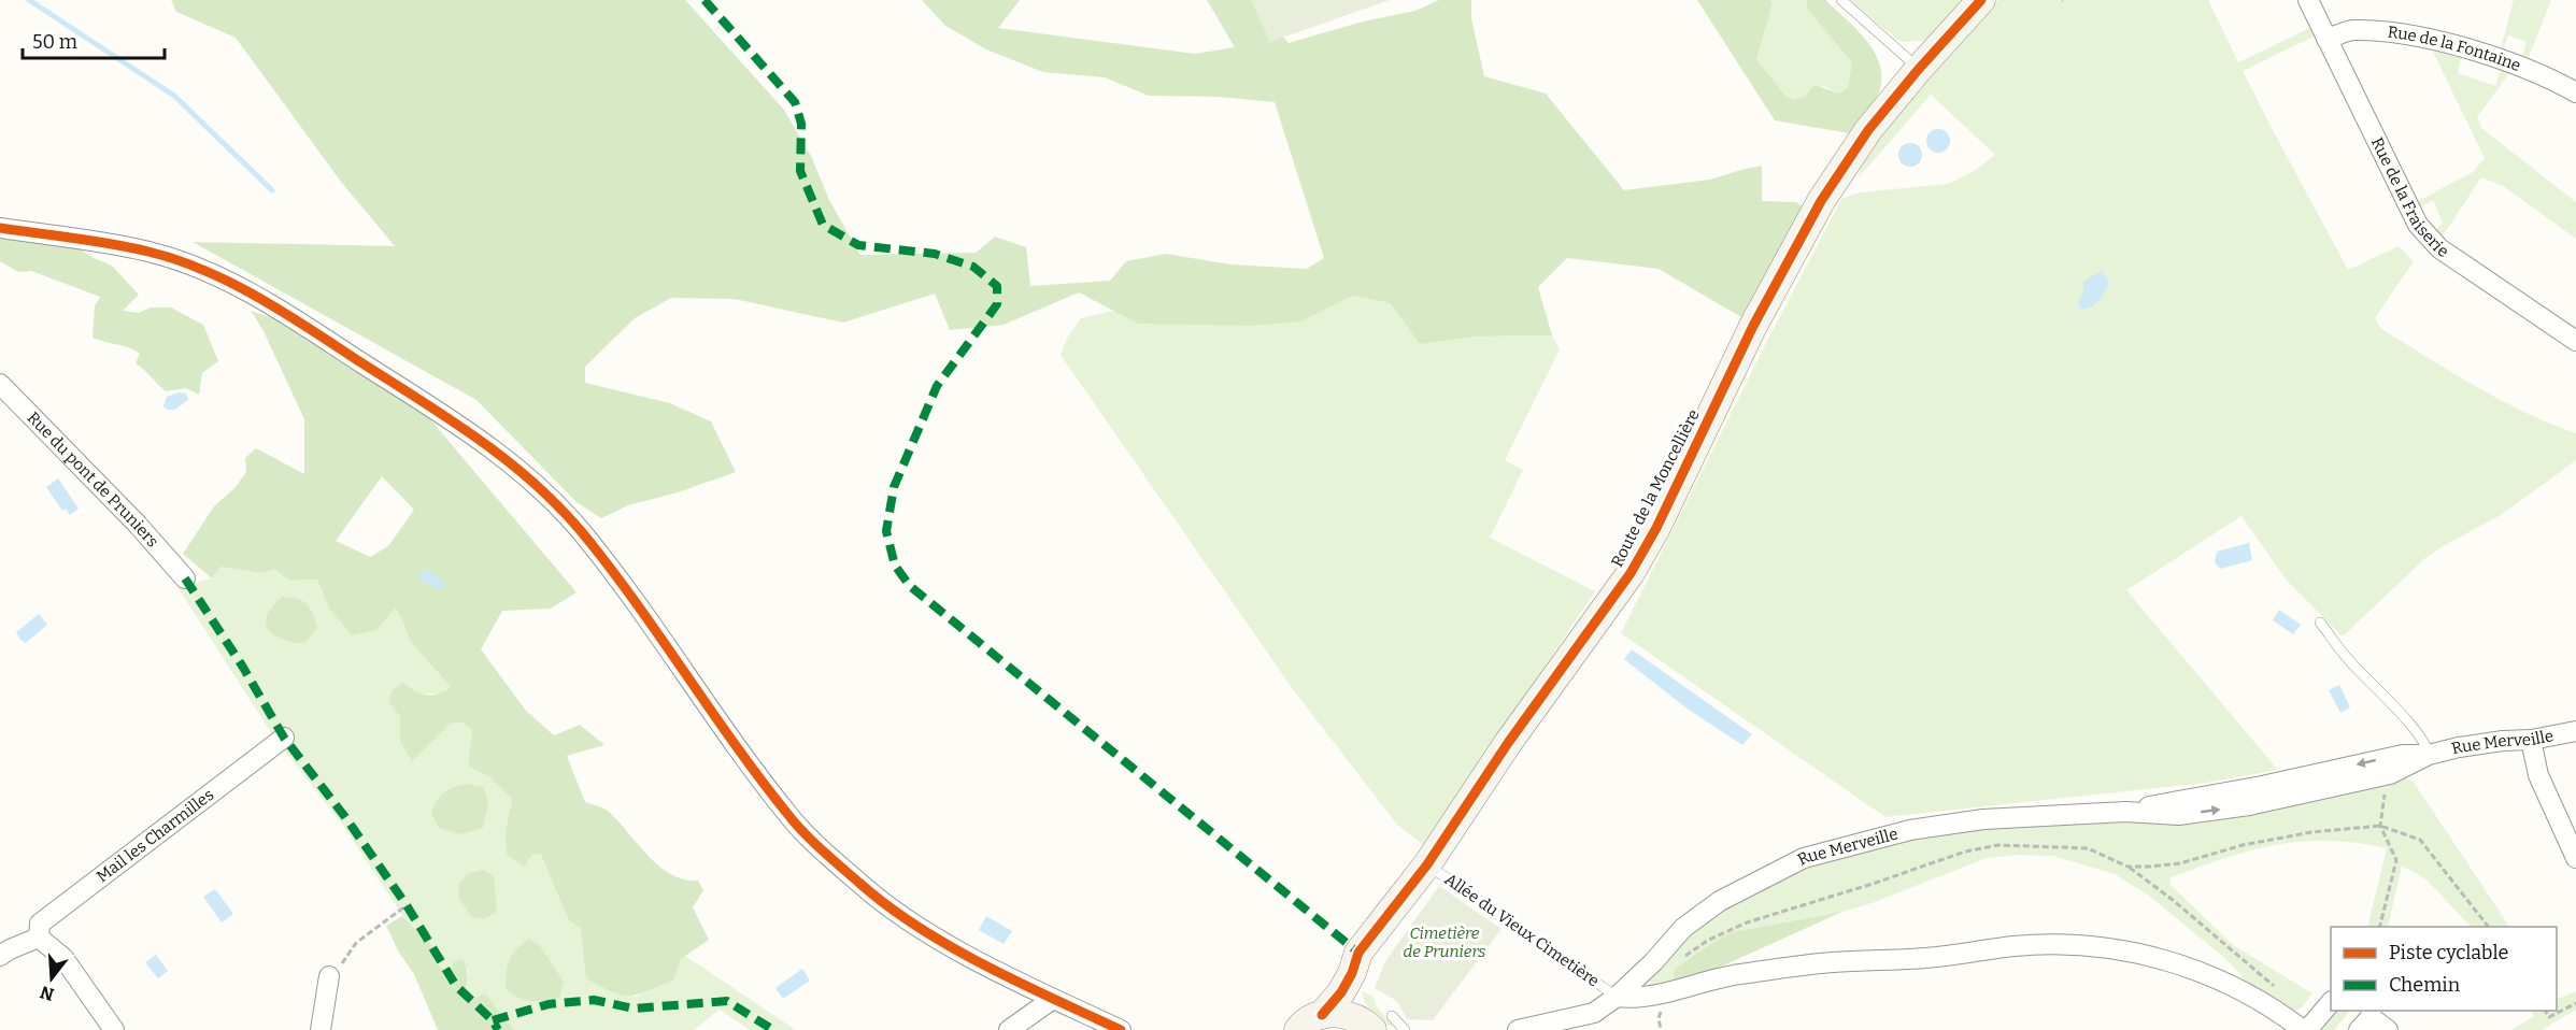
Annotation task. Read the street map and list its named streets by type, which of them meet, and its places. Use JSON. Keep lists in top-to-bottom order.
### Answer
{
  "streets": {
    "street": [
      "Rue de la Fontaine",
      "Rue de la Fraiserie",
      "Rue du pont de Pruniers",
      "Route de la Moncellière",
      "Rue Merveille",
      "Mail les Charmilles"
    ],
    "lane": ["Allée du Vieux Cimetière"]
  },
  "crossings": [
    ["Rue de la Fontaine", "Rue de la Fraiserie"],
    ["Route de la Moncellière", "Allée du Vieux Cimetière"],
    ["Rue Merveille", "Allée du Vieux Cimetière"]
  ],
  "parks": ["Cimetière de Pruniers"],
  "legend": ["Piste cyclable", "Chemin"],
  "scale_bar": "50 m",
  "north": "bottom"
}
